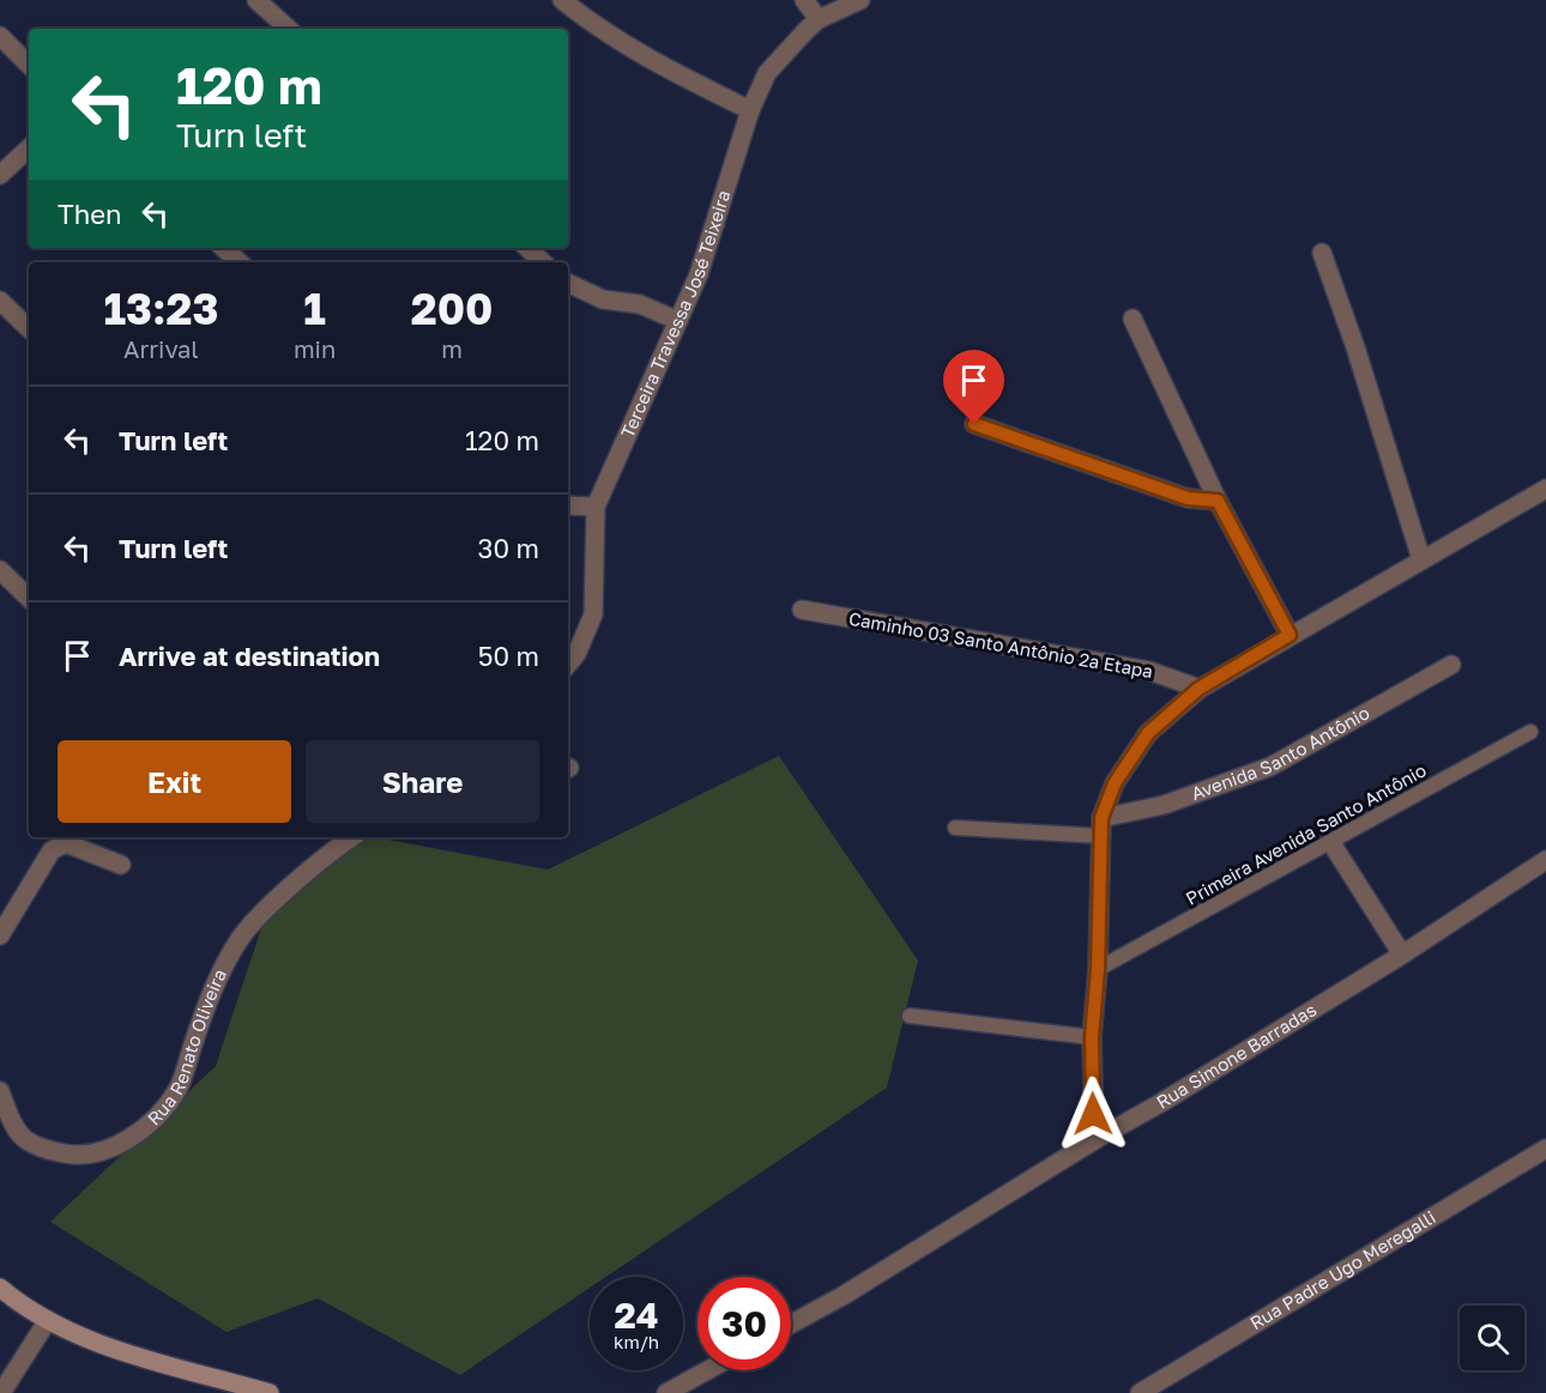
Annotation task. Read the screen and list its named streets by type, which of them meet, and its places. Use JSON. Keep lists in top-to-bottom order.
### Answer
{
  "streets": {
    "street": [
      "Terceira Travessa José Teixeira",
      "Caminho 03 Santo Antônio 2ª Etapa",
      "Avenida Santo Antônio",
      "Rua Renato Oliveira",
      "Rua Simone Barradas",
      "Rua Padre Ugo Meregalli"
    ],
    "lane": ["Primeira Avenida Santo Antônio"]
  },
  "page": {
    "turn": ["120 m", "Turn left"],
    "then": "Then",
    "eta": [
      "13:23",
      "Arrival",
      "1",
      "min",
      "200",
      "m"
    ],
    "list": [
      {
        "name": "Turn left",
        "value": "120 m"
      },
      {
        "name": "Turn left",
        "value": "30 m"
      },
      {
        "name": "Arrive at destination",
        "value": "50 m"
      }
    ],
    "buttons": ["Exit", "Share"],
    "speed": "24 km/h",
    "limit": "30"
  }
}
